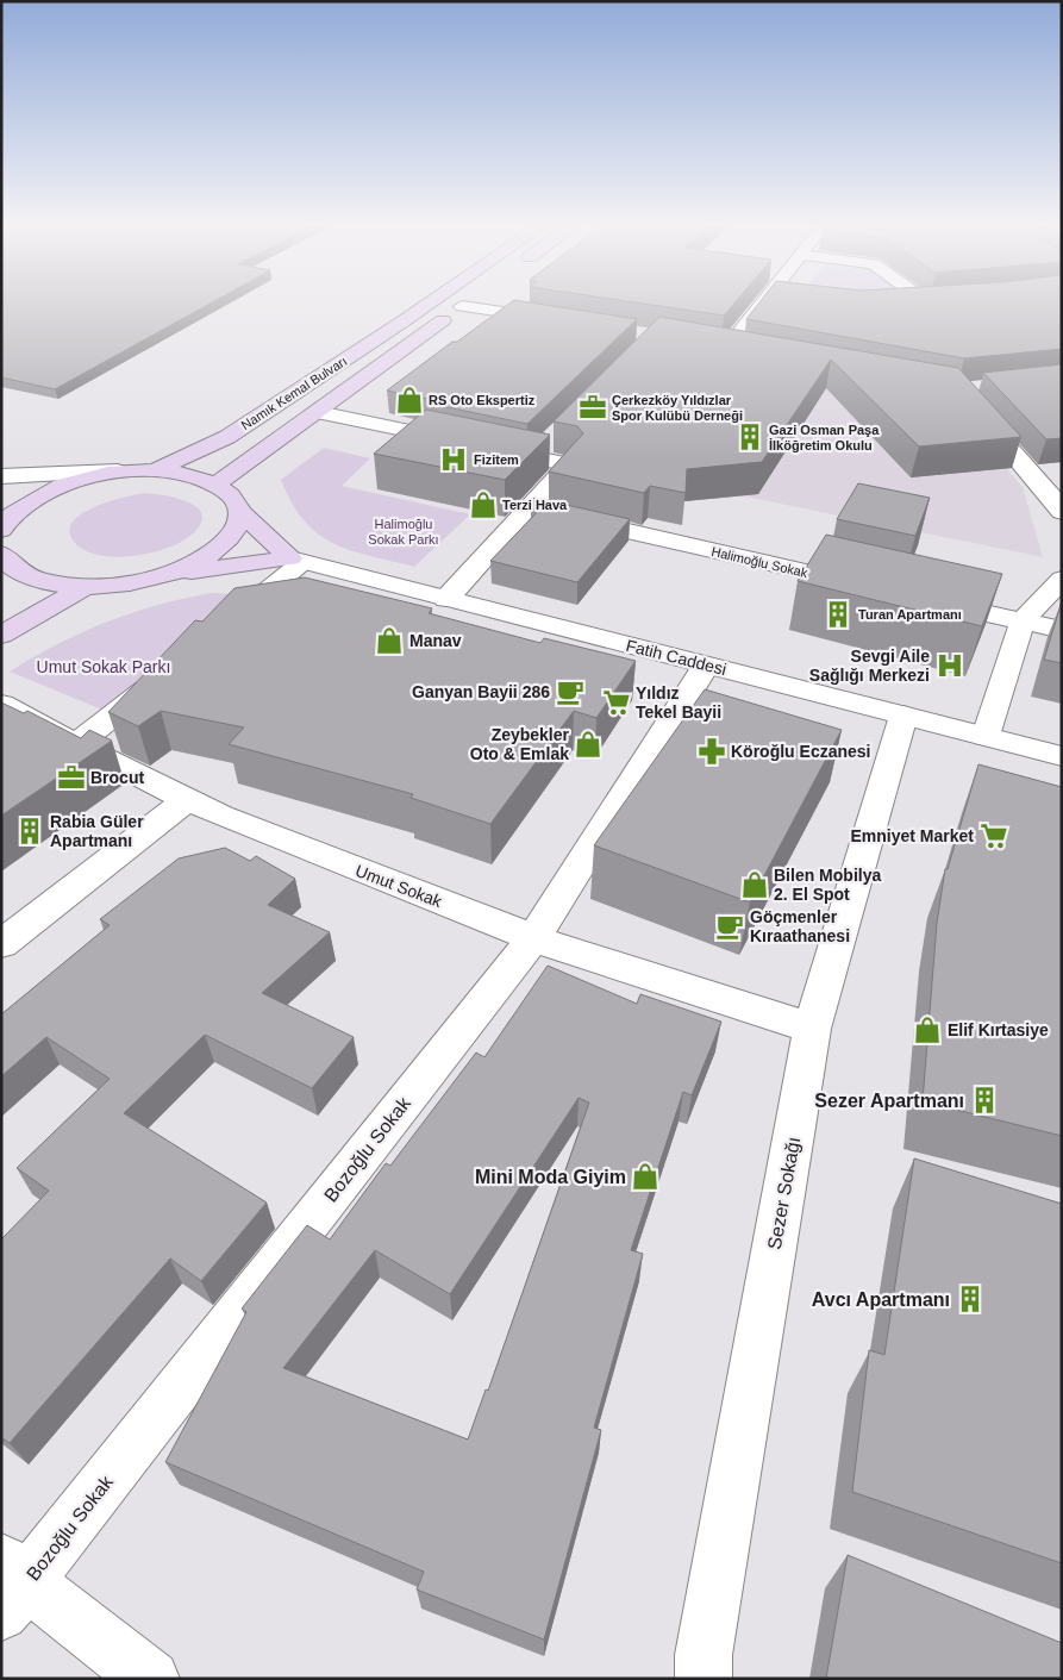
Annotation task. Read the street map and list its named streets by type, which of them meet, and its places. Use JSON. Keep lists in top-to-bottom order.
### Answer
{
  "streets": {
    "main road": ["Namık Kemal Bulvarı"],
    "street": [
      "Halimoğlu Sokak",
      "Fatih Caddesi",
      "Umut Sokak",
      "Bozoğlu Sokak",
      "Sezer Sokağı"
    ]
  },
  "crossings": [
    ["Fatih Caddesi", "Bozoğlu Sokak"],
    ["Fatih Caddesi", "Sezer Sokağı"],
    ["Umut Sokak", "Bozoğlu Sokak"],
    ["Umut Sokak", "Sezer Sokağı"]
  ],
  "parks": ["Halimoğlu Sokak Parkı", "Umut Sokak Parkı"],
  "places": {
    "shop": [
      "RS Oto Ekspertiz",
      "Terzi Hava",
      "Manav",
      "Zeybekler Oto & Emlak",
      "Bilen Mobilya 2. El Spot",
      "Elif Kırtasiye",
      "Mini Moda Giyim"
    ],
    "office": ["Çerkezköy Yıldızlar Spor Kulübü Derneği", "Brocut"],
    "building": [
      "Gazi Osman Paşa İlköğretim Okulu",
      "Turan Apartmanı",
      "Rabia Güler Apartmanı",
      "Sezer Apartmanı",
      "Avcı Apartmanı"
    ],
    "hospital": ["Fizitem", "Sevgi Aile Sağlığı Merkezi"],
    "cafe": ["Ganyan Bayii 286", "Göçmenler Kıraathanesi"],
    "supermarket": ["Yıldız Tekel Bayii", "Emniyet Market"],
    "pharmacy": ["Köroğlu Eczanesi"]
  }
}
